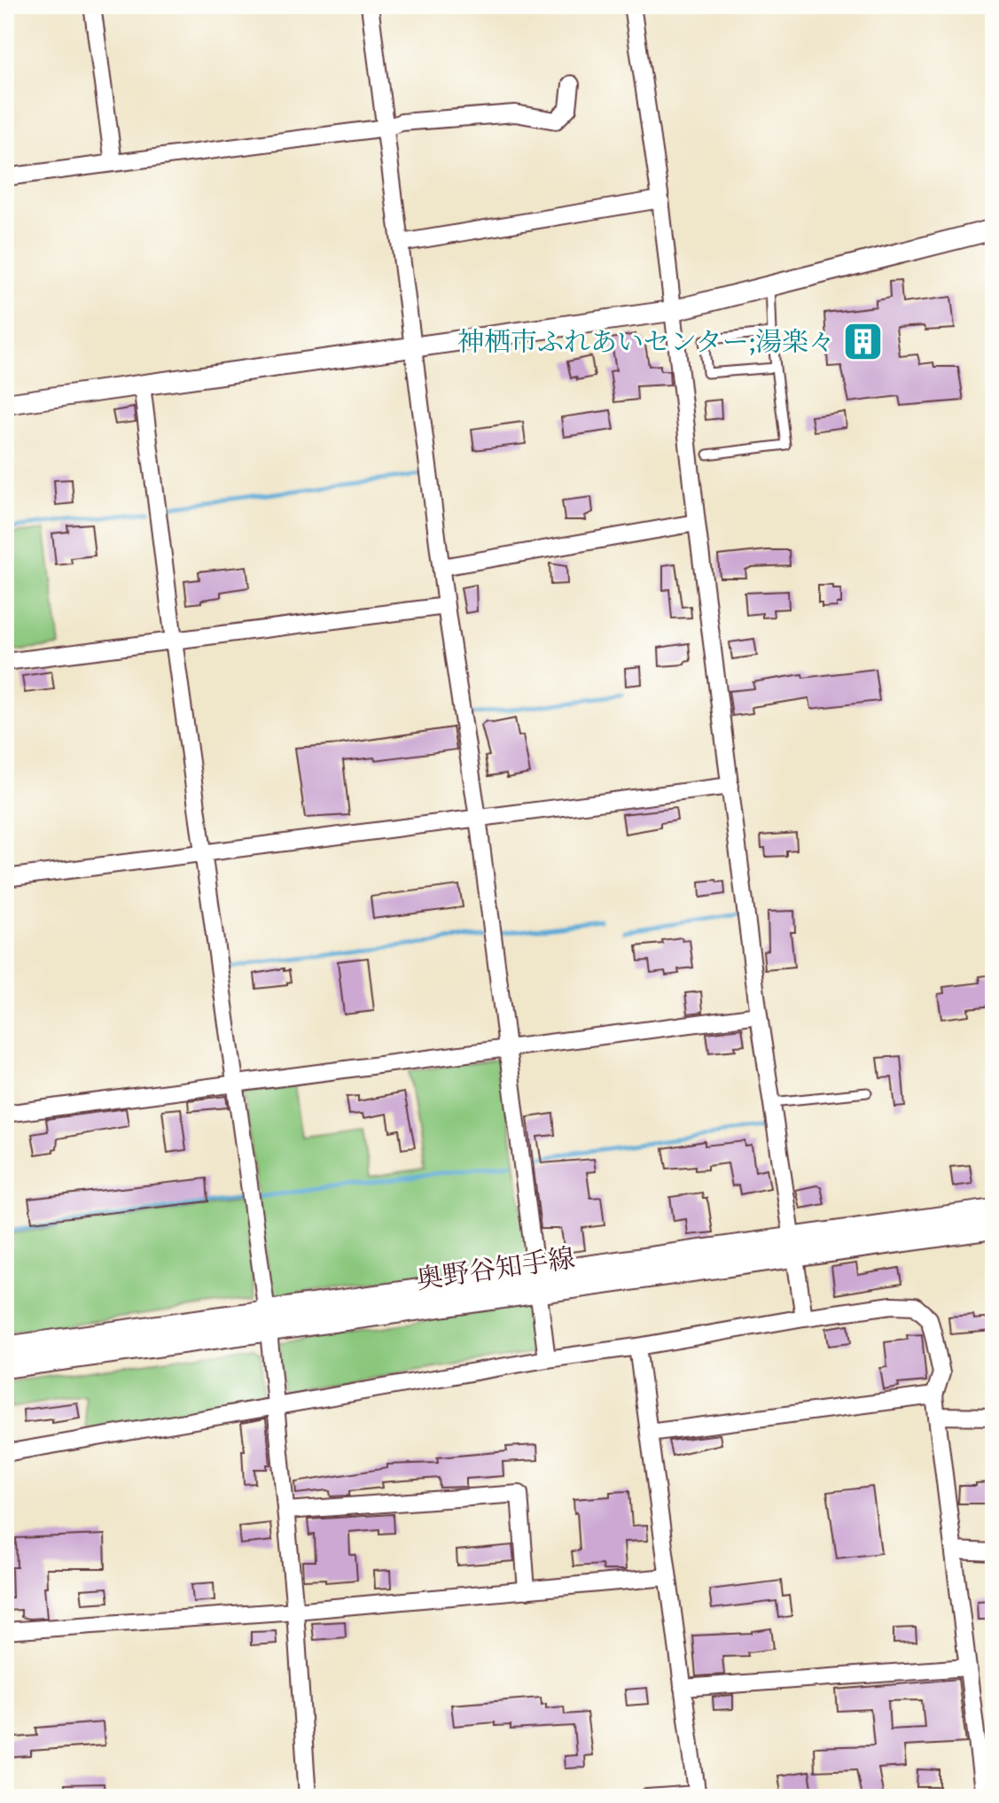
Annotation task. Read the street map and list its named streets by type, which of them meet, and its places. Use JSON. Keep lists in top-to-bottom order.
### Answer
{
  "streets": {
    "main road": ["奥野谷知手線"]
  },
  "places": {
    "building": ["神栖市ふれあいセンター;湯楽々"]
  }
}
